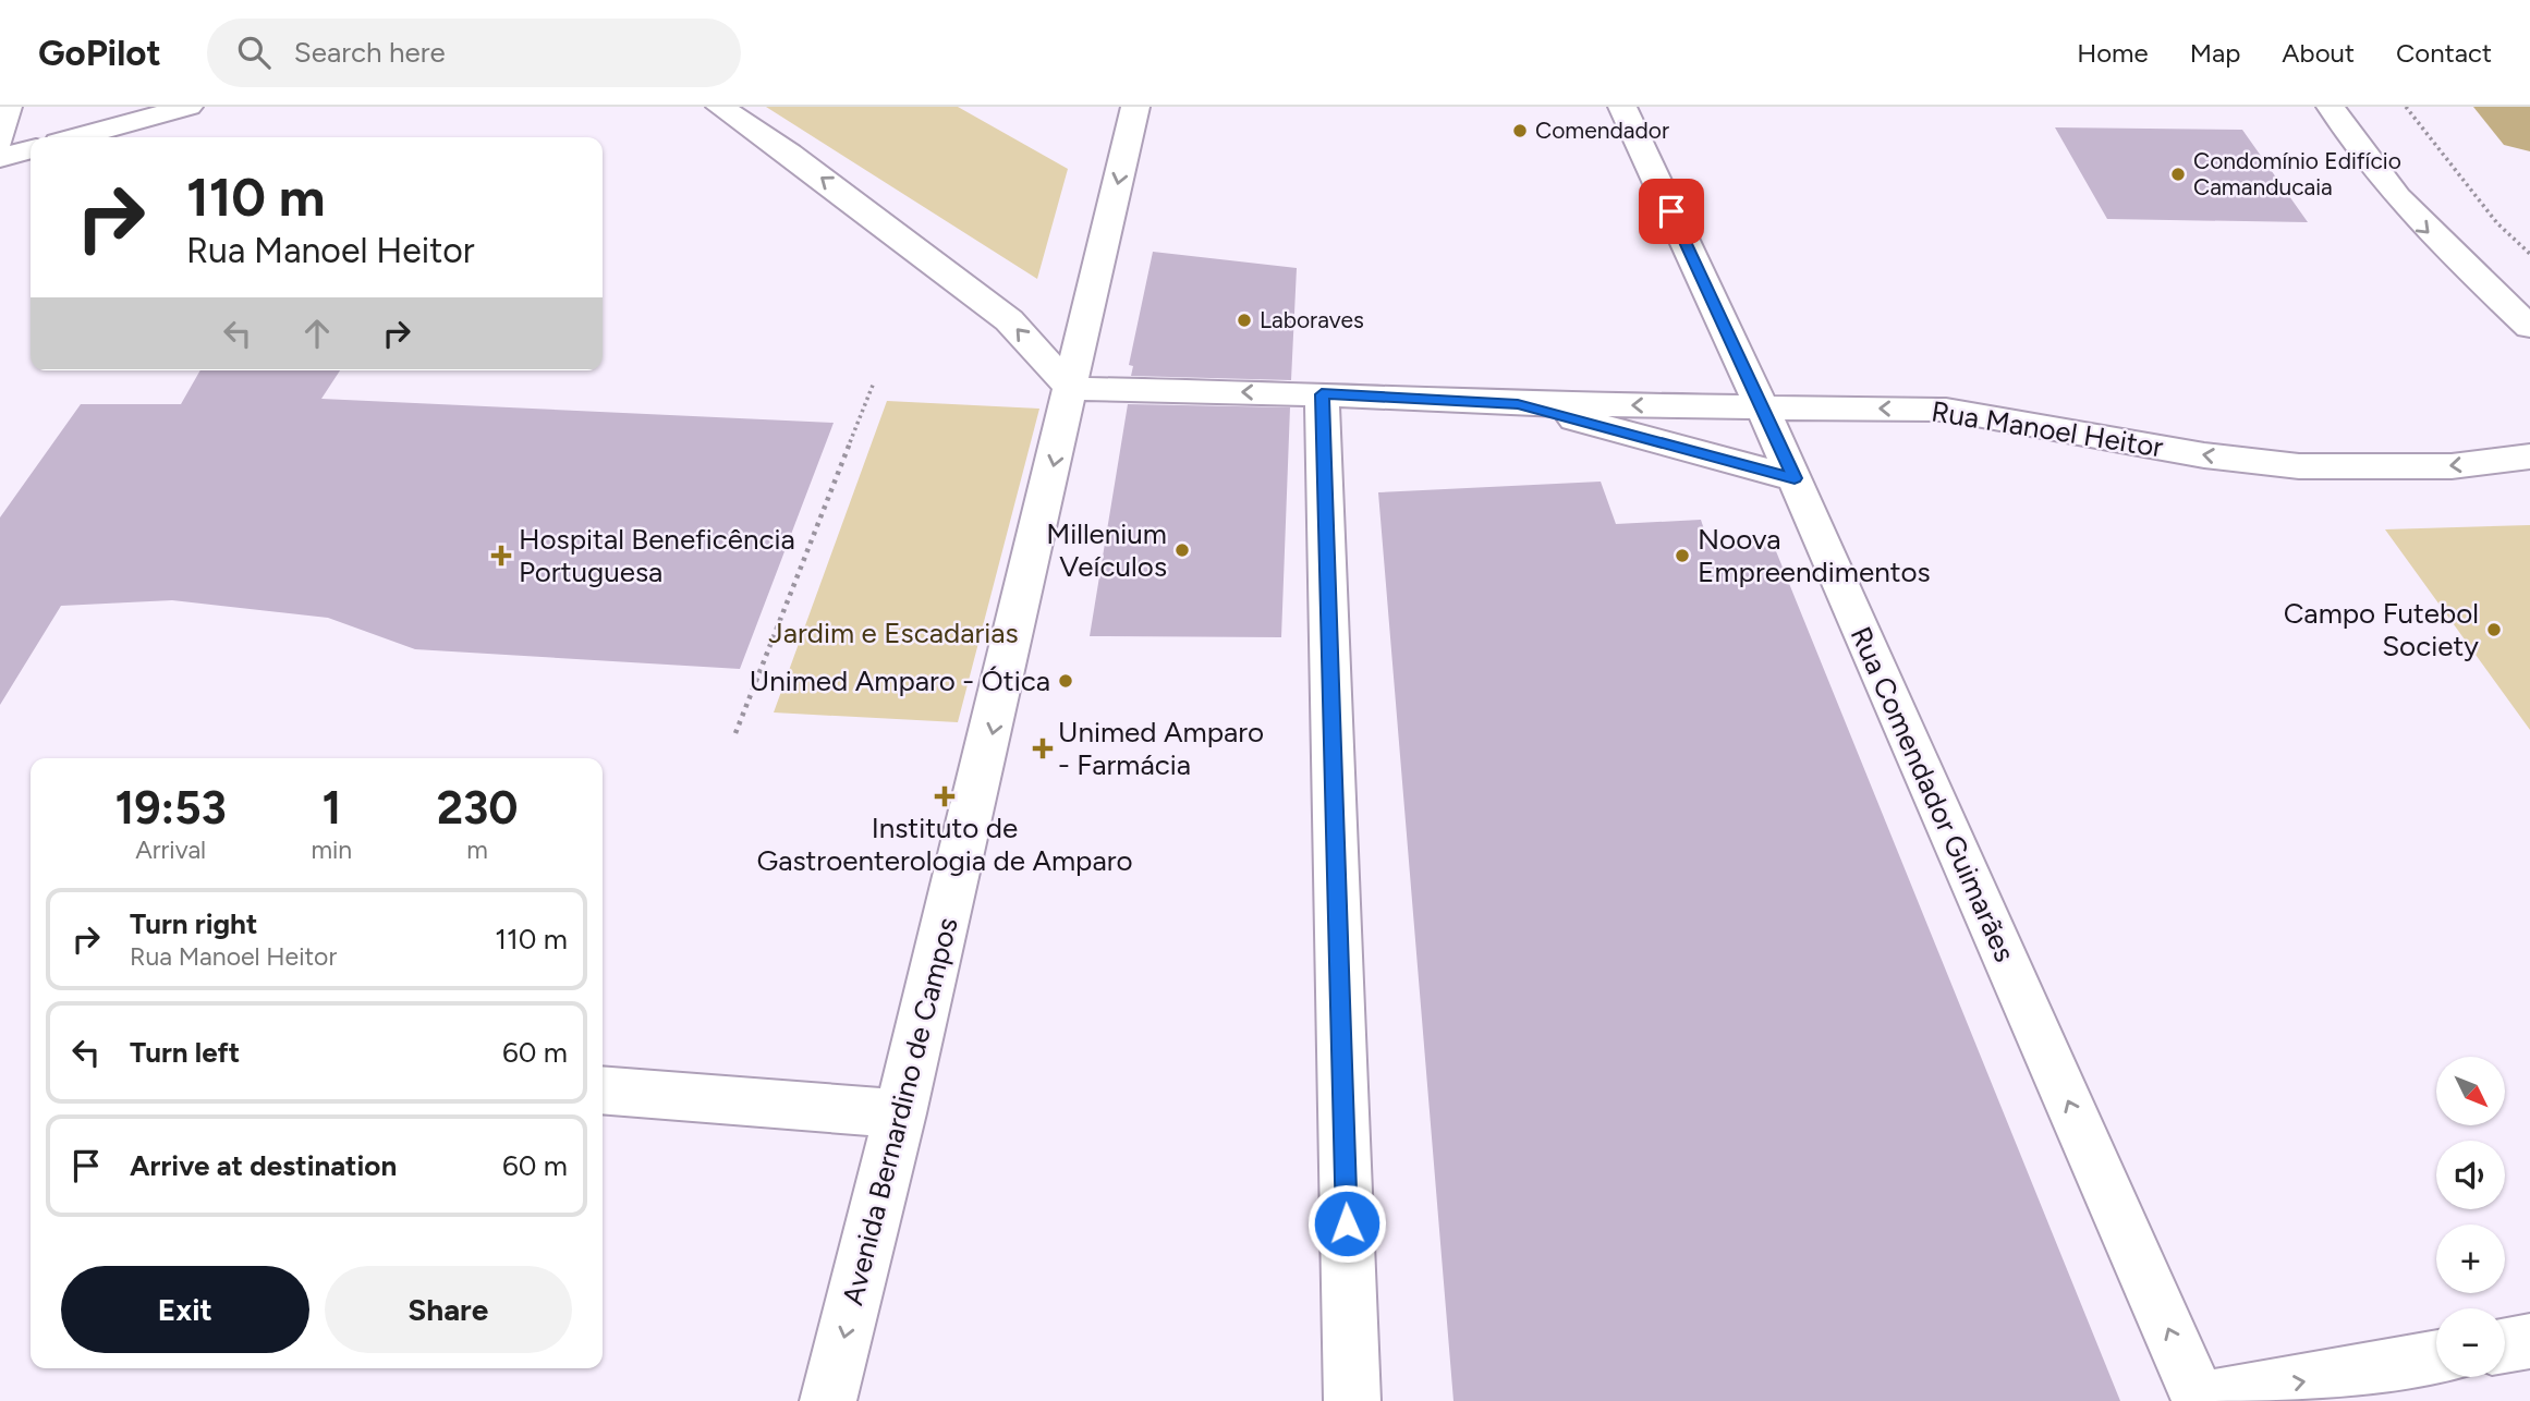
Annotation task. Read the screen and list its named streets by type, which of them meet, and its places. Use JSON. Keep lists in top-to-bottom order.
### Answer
{
  "streets": {
    "street": ["Rua Manoel Heitor", "Rua Comendador Guimarães", "Avenida Bernardino de Campos"]
  },
  "crossings": [
    ["Rua Manoel Heitor", "Rua Comendador Guimarães"],
    ["Rua Manoel Heitor", "Avenida Bernardino de Campos"]
  ],
  "one_way": ["Rua Manoel Heitor", "Rua Comendador Guimarães"],
  "parks": ["Jardim e Escadarias"],
  "places": {
    "other": [
      "Comendador",
      "Condomínio Edifício Camanducaia",
      "Laboraves",
      "Millenium Veículos",
      "Noova Empreendimentos",
      "Campo Futebol Society",
      "Unimed Amparo - Ótica"
    ],
    "health": ["Hospital Beneficência Portuguesa", "Unimed Amparo - Farmácia", "Instituto de Gastroenterologia de Amparo"]
  },
  "north": "bottom right",
  "page": {
    "header": "GoPilot",
    "search": "Search here",
    "nav": [
      "Home",
      "Map",
      "About",
      "Contact"
    ],
    "turn": ["110 m", "Rua Manoel Heitor"],
    "eta": [
      "19:53",
      "Arrival",
      "1",
      "min",
      "230",
      "m"
    ],
    "list": [
      {
        "name": "Turn right",
        "note": "Rua Manoel Heitor",
        "value": "110 m"
      },
      {
        "name": "Turn left",
        "value": "60 m"
      },
      {
        "name": "Arrive at destination",
        "value": "60 m"
      }
    ],
    "map_buttons": ["+", "−"],
    "buttons": ["Exit", "Share"]
  }
}
